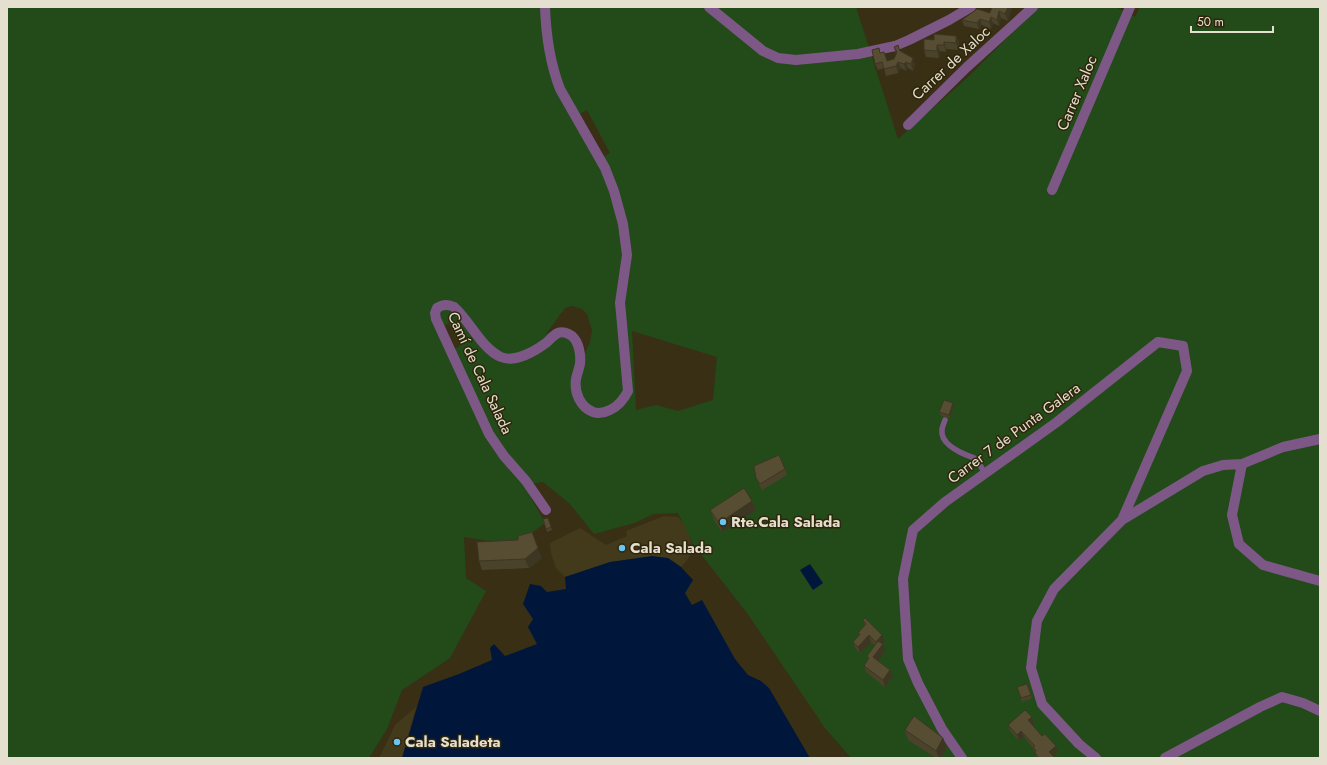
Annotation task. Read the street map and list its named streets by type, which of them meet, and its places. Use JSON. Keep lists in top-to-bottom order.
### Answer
{
  "streets": {
    "street": [
      "Carrer de Xaloc",
      "Carrer Xaloc",
      "Camí de Cala Salada",
      "Carrer 7 de Punta Galera"
    ]
  },
  "places": ["Rte.Cala Salada", "Cala Salada", "Cala Saladeta"],
  "scale_bar": "50 m"
}
